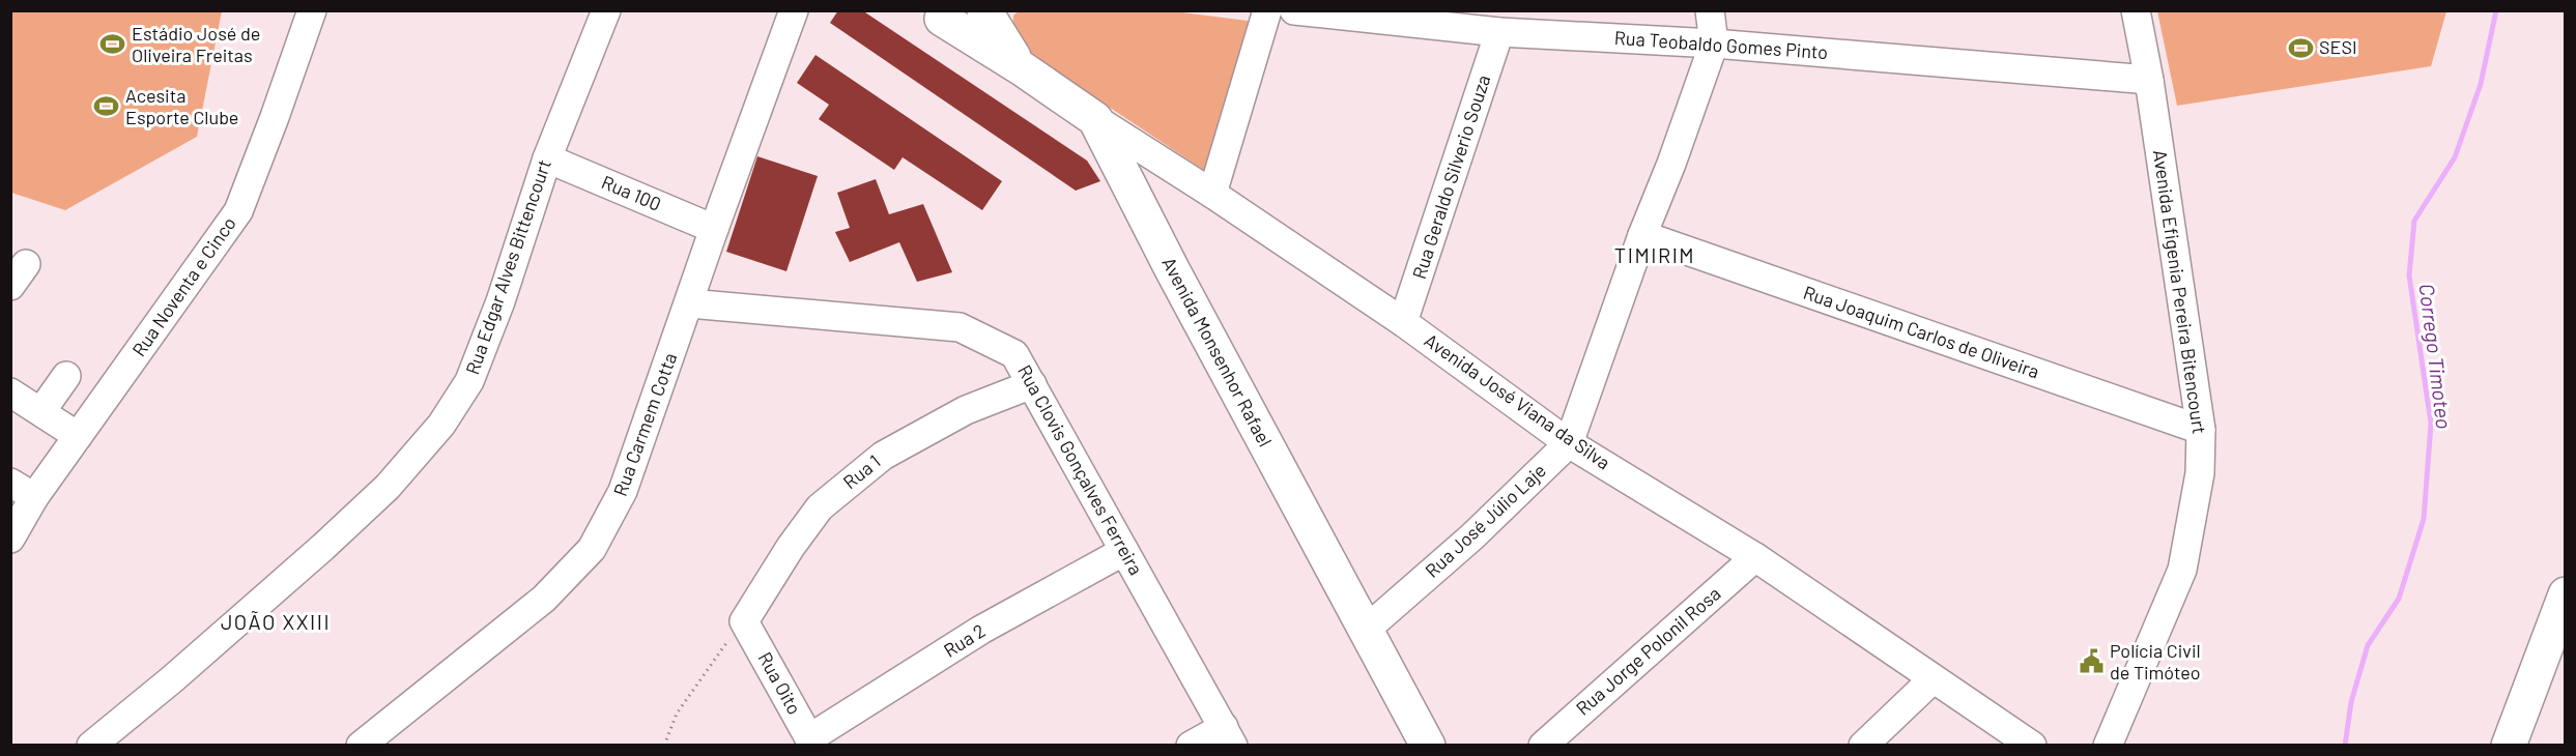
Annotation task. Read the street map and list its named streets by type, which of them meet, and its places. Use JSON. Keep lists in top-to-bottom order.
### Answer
{
  "streets": {
    "main road": ["Avenida Monsenhor Rafael"],
    "street": [
      "Rua Teobaldo Gomes Pinto",
      "Rua Geraldo Silverio Souza",
      "Rua 100",
      "Rua Edgar Alves Bittencourt",
      "Rua Noventa e Cinco",
      "Avenida Efigenia Pereira Bitencourt",
      "Rua Joaquim Carlos de Oliveira",
      "Avenida José Viana da Silva",
      "Rua Carmem Cotta",
      "Rua Clovis Gonçalves Ferreira",
      "Rua 1",
      "Rua José Júlio Laje",
      "Rua 2",
      "Rua Jorge Polonil Rosa",
      "Rua Oito"
    ]
  },
  "crossings": [
    ["Rua Teobaldo Gomes Pinto", "Rua Geraldo Silverio Souza"],
    ["Rua Teobaldo Gomes Pinto", "Avenida Efigenia Pereira Bitencourt"],
    ["Rua Teobaldo Gomes Pinto", "Rua José Júlio Laje"],
    ["Rua Geraldo Silverio Souza", "Avenida José Viana da Silva"],
    ["Rua 100", "Rua Edgar Alves Bittencourt"],
    ["Rua 100", "Rua Carmem Cotta"],
    ["Avenida Efigenia Pereira Bitencourt", "Rua Joaquim Carlos de Oliveira"],
    ["Rua Joaquim Carlos de Oliveira", "Rua José Júlio Laje"],
    ["Avenida Monsenhor Rafael", "Avenida José Viana da Silva"],
    ["Avenida Monsenhor Rafael", "Rua José Júlio Laje"],
    ["Avenida José Viana da Silva", "Rua José Júlio Laje"],
    ["Avenida José Viana da Silva", "Rua Jorge Polonil Rosa"],
    ["Rua Carmem Cotta", "Rua Clovis Gonçalves Ferreira"],
    ["Rua Clovis Gonçalves Ferreira", "Rua 1"],
    ["Rua Clovis Gonçalves Ferreira", "Rua 2"],
    ["Rua 1", "Rua Oito"],
    ["Rua 2", "Rua Oito"]
  ],
  "districts": ["TIMIRIM", "JOÃO XXIII"],
  "water": ["Corrego Timoteo"],
  "places": {
    "sports": ["Estádio José de Oliveira Freitas", "SESI", "Acesita Esporte Clube"],
    "public building": ["Polícia Civil de Timóteo"]
  }
}
